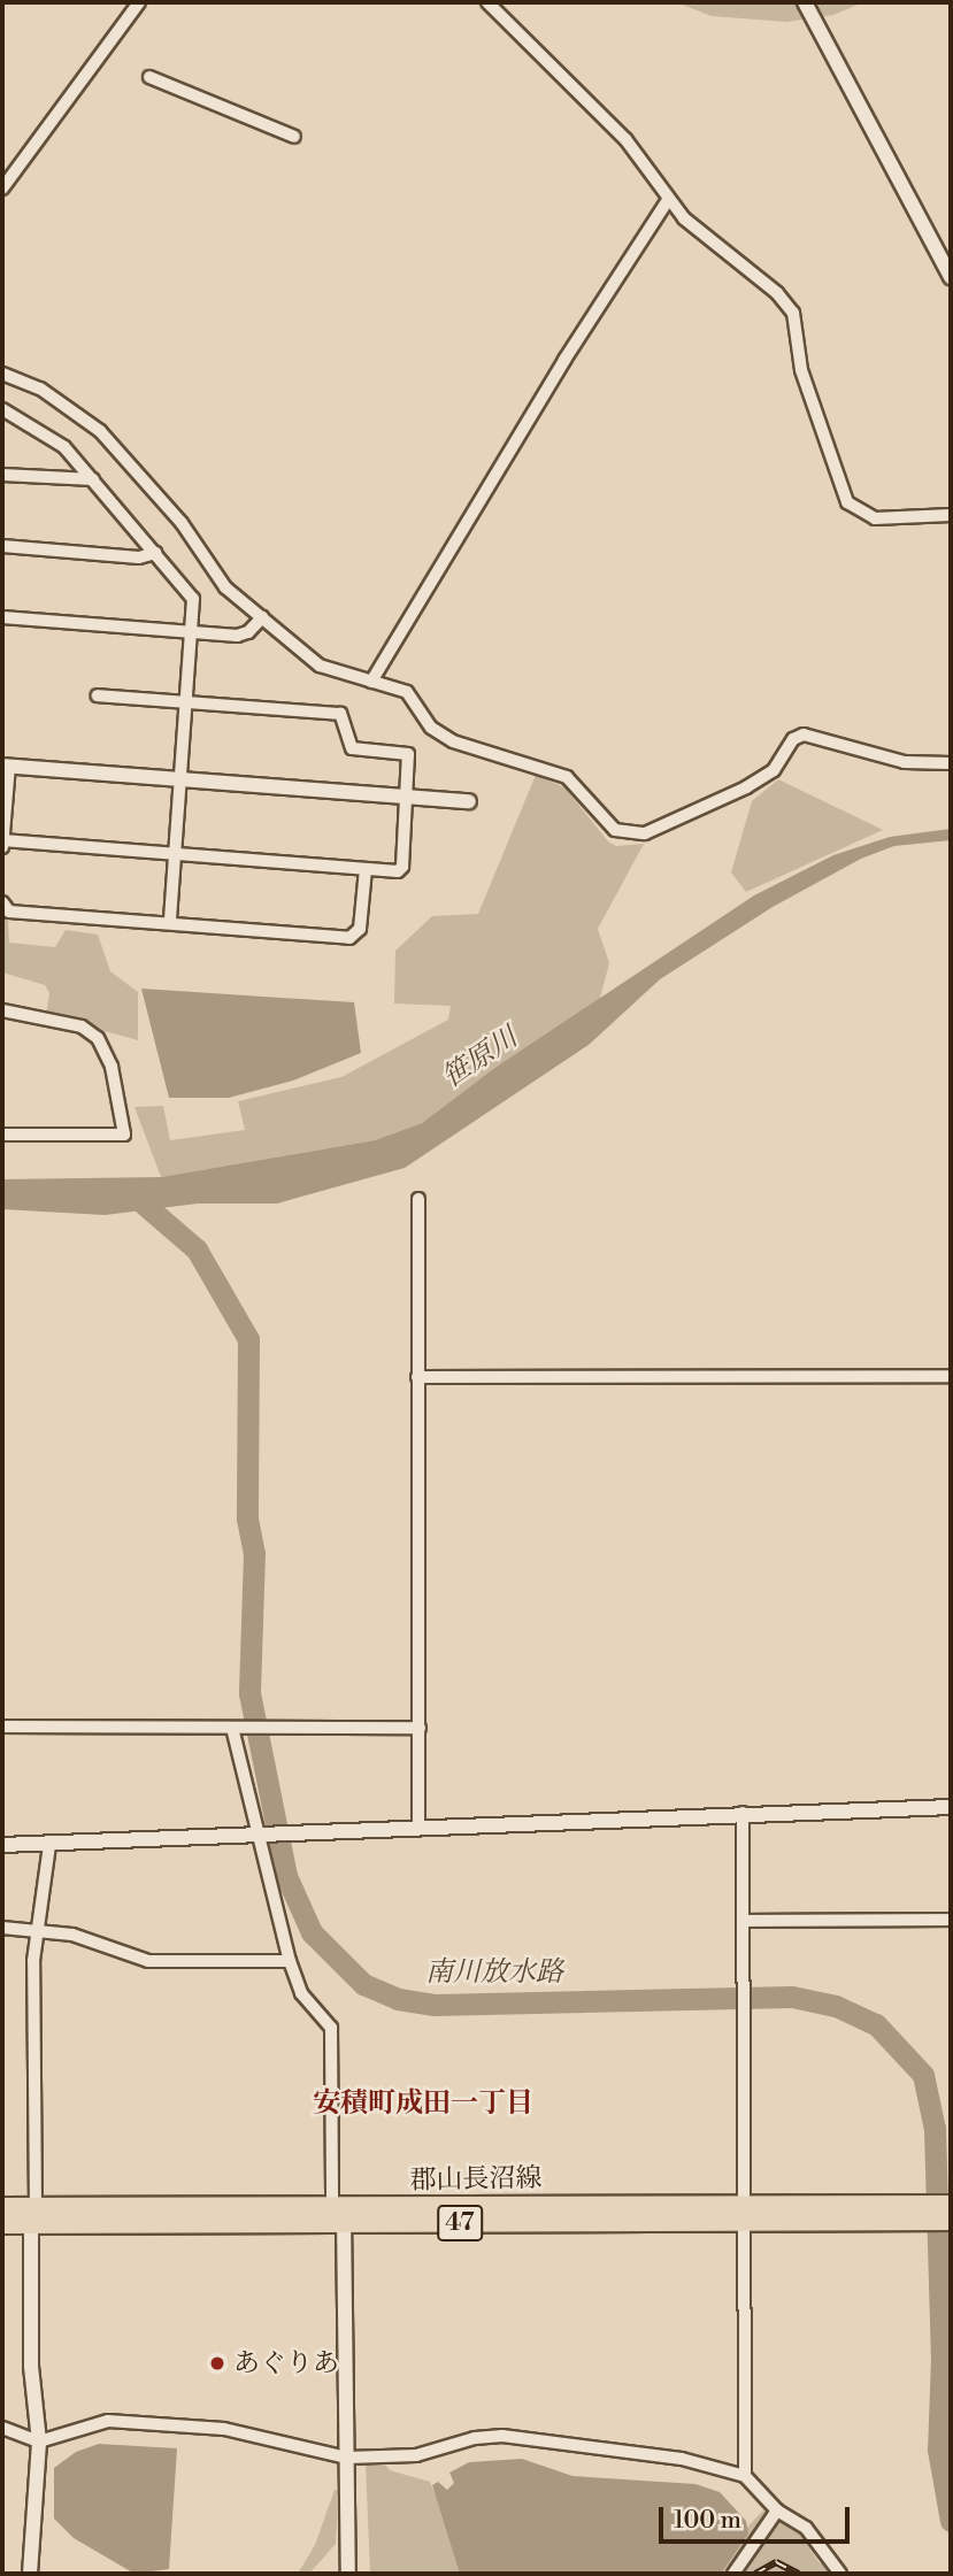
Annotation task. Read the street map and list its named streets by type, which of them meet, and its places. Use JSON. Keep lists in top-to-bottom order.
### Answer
{
  "streets": {
    "main road": ["郡山長沼線", "47"]
  },
  "districts": ["安積町成田一丁目"],
  "water": ["笹原川", "南川放水路"],
  "places": ["あぐりあ"],
  "scale_bar": "100 m"
}
